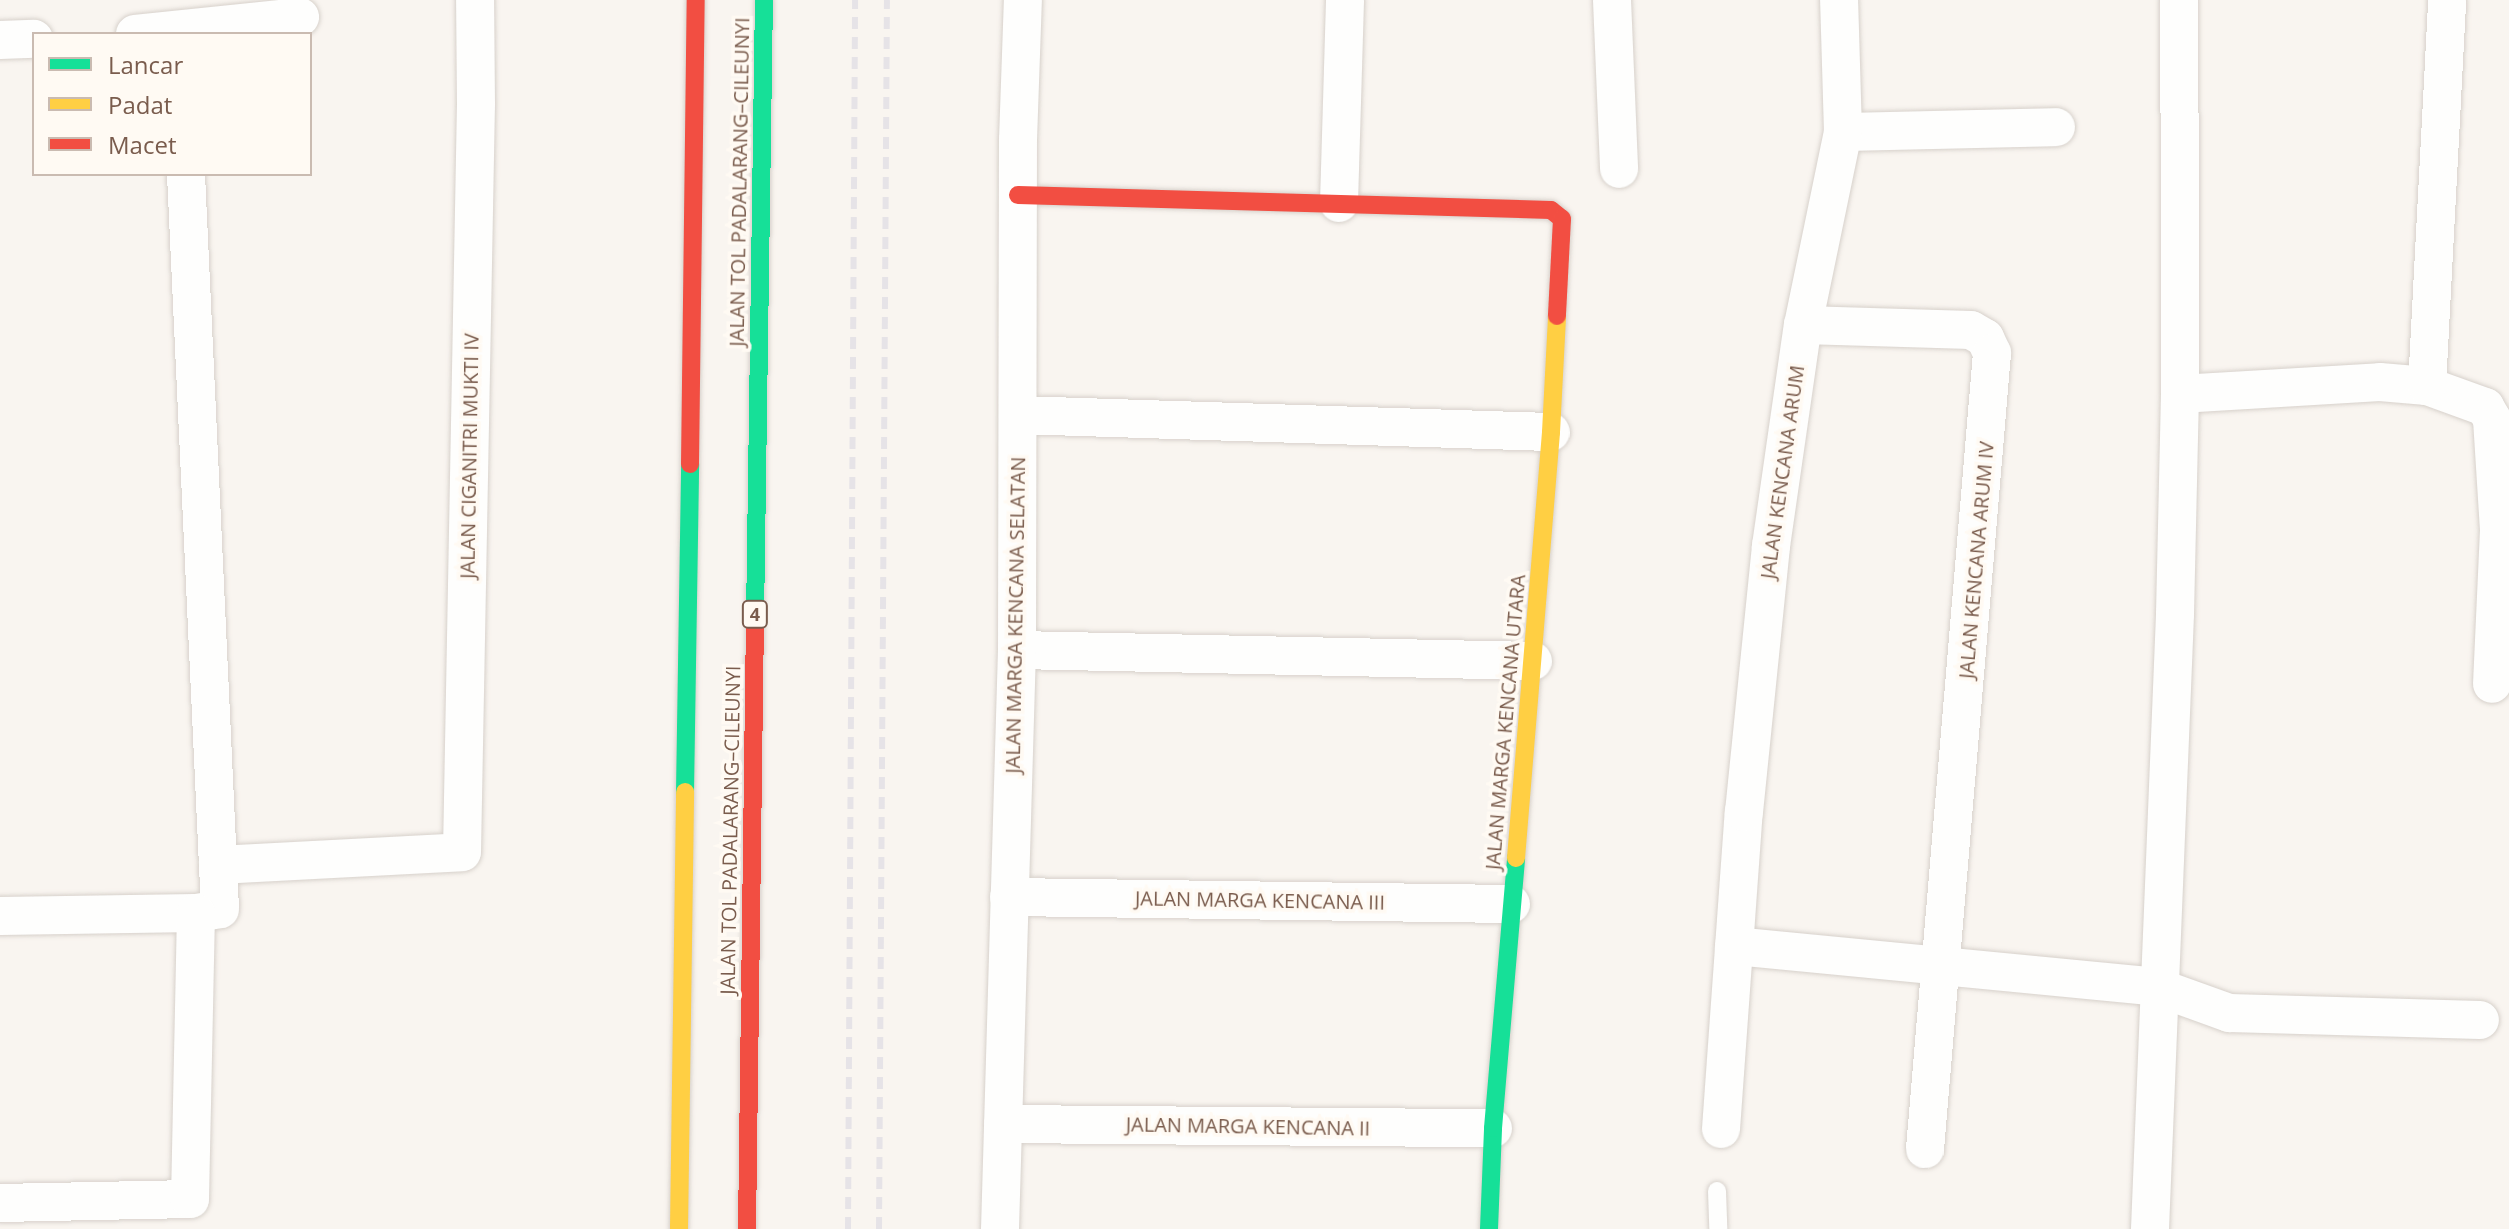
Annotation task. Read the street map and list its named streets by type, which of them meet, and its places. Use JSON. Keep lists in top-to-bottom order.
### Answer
{
  "streets": {
    "main road": ["JALAN TOL PADALARANG–CILEUNYI", "4", "JALAN MARGA KENCANA UTARA"],
    "street": [
      "JALAN CIGANITRI MUKTI IV",
      "JALAN KENCANA ARUM",
      "JALAN KENCANA ARUM IV",
      "JALAN MARGA KENCANA SELATAN",
      "JALAN MARGA KENCANA III",
      "JALAN MARGA KENCANA II"
    ]
  },
  "crossings": [
    ["JALAN KENCANA ARUM", "JALAN KENCANA ARUM IV"],
    ["JALAN MARGA KENCANA SELATAN", "JALAN MARGA KENCANA III"],
    ["JALAN MARGA KENCANA SELATAN", "JALAN MARGA KENCANA II"],
    ["JALAN MARGA KENCANA UTARA", "JALAN MARGA KENCANA III"],
    ["JALAN MARGA KENCANA UTARA", "JALAN MARGA KENCANA II"]
  ],
  "legend": ["Lancar", "Padat", "Macet"]
}
